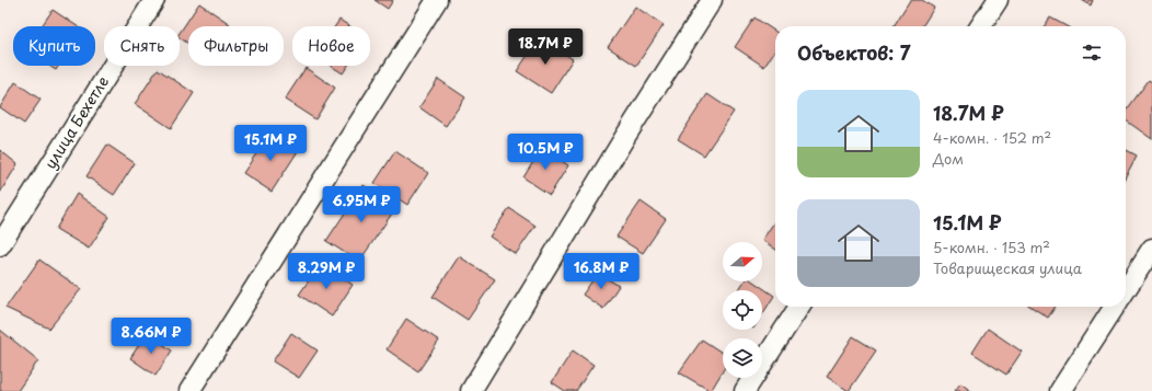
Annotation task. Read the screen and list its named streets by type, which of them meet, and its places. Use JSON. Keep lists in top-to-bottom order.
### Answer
{
  "streets": {
    "street": ["улица Бехетле"]
  },
  "north": "right",
  "page": {
    "chip": [
      "Купить",
      "Снять",
      "Фильтры",
      "Новое"
    ],
    "heading": "Объектов: 7",
    "price": [
      "18.7M ₽",
      "15.1M ₽",
      "10.5M ₽",
      "6.95M ₽",
      "8.29M ₽",
      "16.8M ₽",
      "8.66M ₽"
    ],
    "list": [
      {
        "name": "18.7M ₽",
        "note": "4-комн. · 152 m² · Дом"
      },
      {
        "name": "15.1M ₽",
        "note": "5-комн. · 153 m² · Товарищеская улица"
      }
    ]
  }
}
